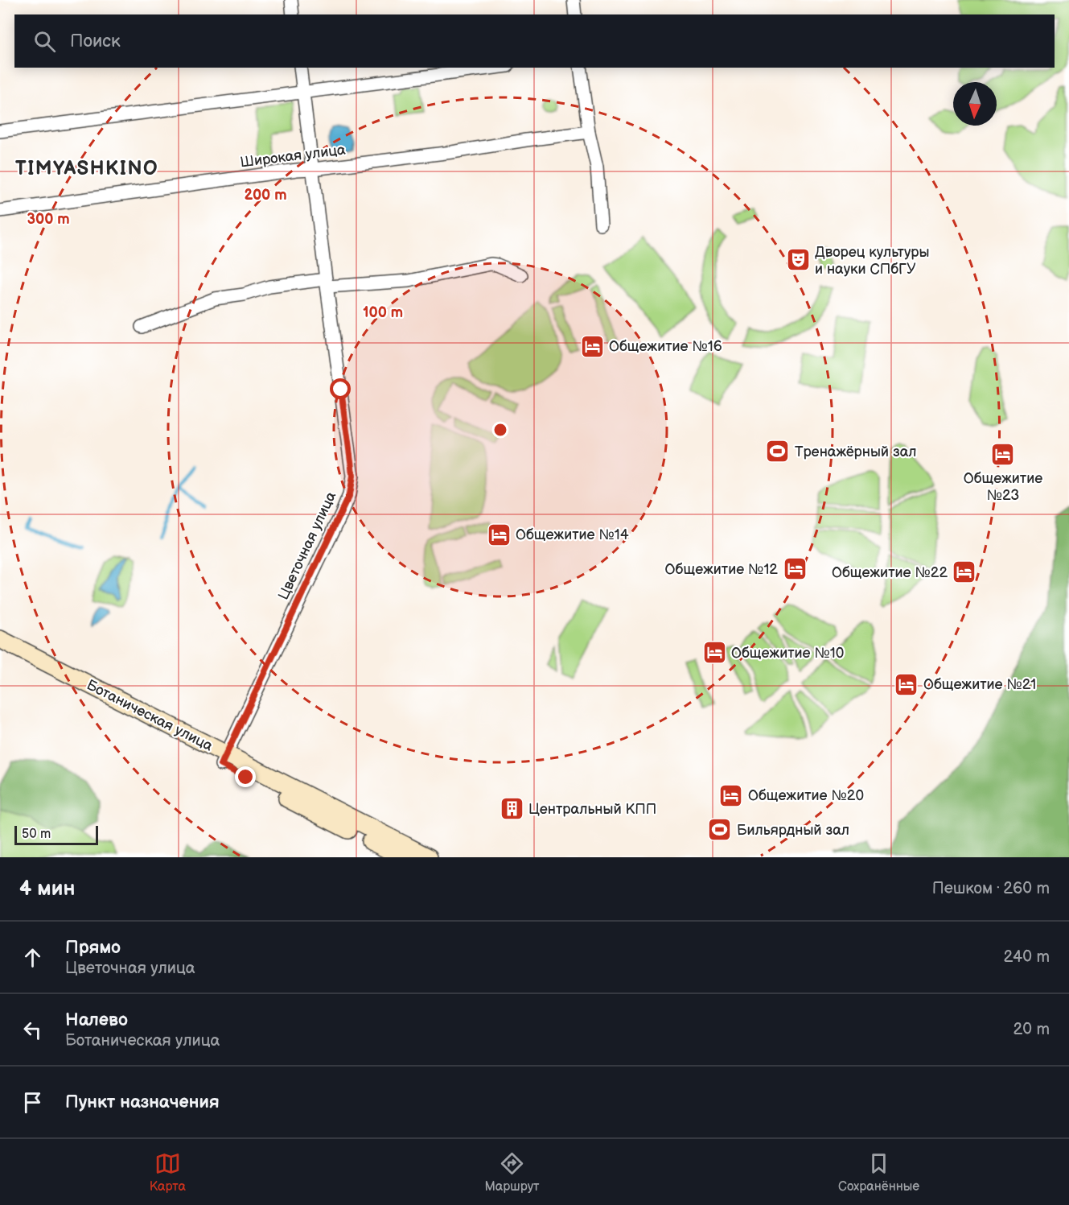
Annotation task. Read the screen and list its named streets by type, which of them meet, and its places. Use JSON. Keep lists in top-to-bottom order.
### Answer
{
  "streets": {
    "street": ["Широкая улица", "Цветочная улица", "Ботаническая улица"]
  },
  "crossings": [
    ["Широкая улица", "Цветочная улица"],
    ["Цветочная улица", "Ботаническая улица"]
  ],
  "districts": ["TIMYASHKINO"],
  "places": {
    "theatre": ["Дворец культуры и науки СПбГУ"],
    "hotel": [
      "Общежитие №16",
      "Общежитие №23",
      "Общежитие №14",
      "Общежитие №12",
      "Общежитие №22",
      "Общежитие №10",
      "Общежитие №21",
      "Общежитие №20"
    ],
    "sports": ["Тренажёрный зал", "Бильярдный зал"],
    "building": ["Центральный КПП"]
  },
  "scale_bar": "50 m",
  "north": "bottom",
  "page": {
    "search": "Поиск",
    "scale": "50 m",
    "heading": ["4 мин", "Пешком · 260 m"],
    "list": [
      ["Прямо", "Цветочная улица", "240 m"],
      ["Налево", "Ботаническая улица", "20 m"],
      "Пункт назначения"
    ],
    "nav": ["Карта", "Маршрут", "Сохранённые"]
  },
  "rings": ["200 m", "300 m", "100 m"]
}
